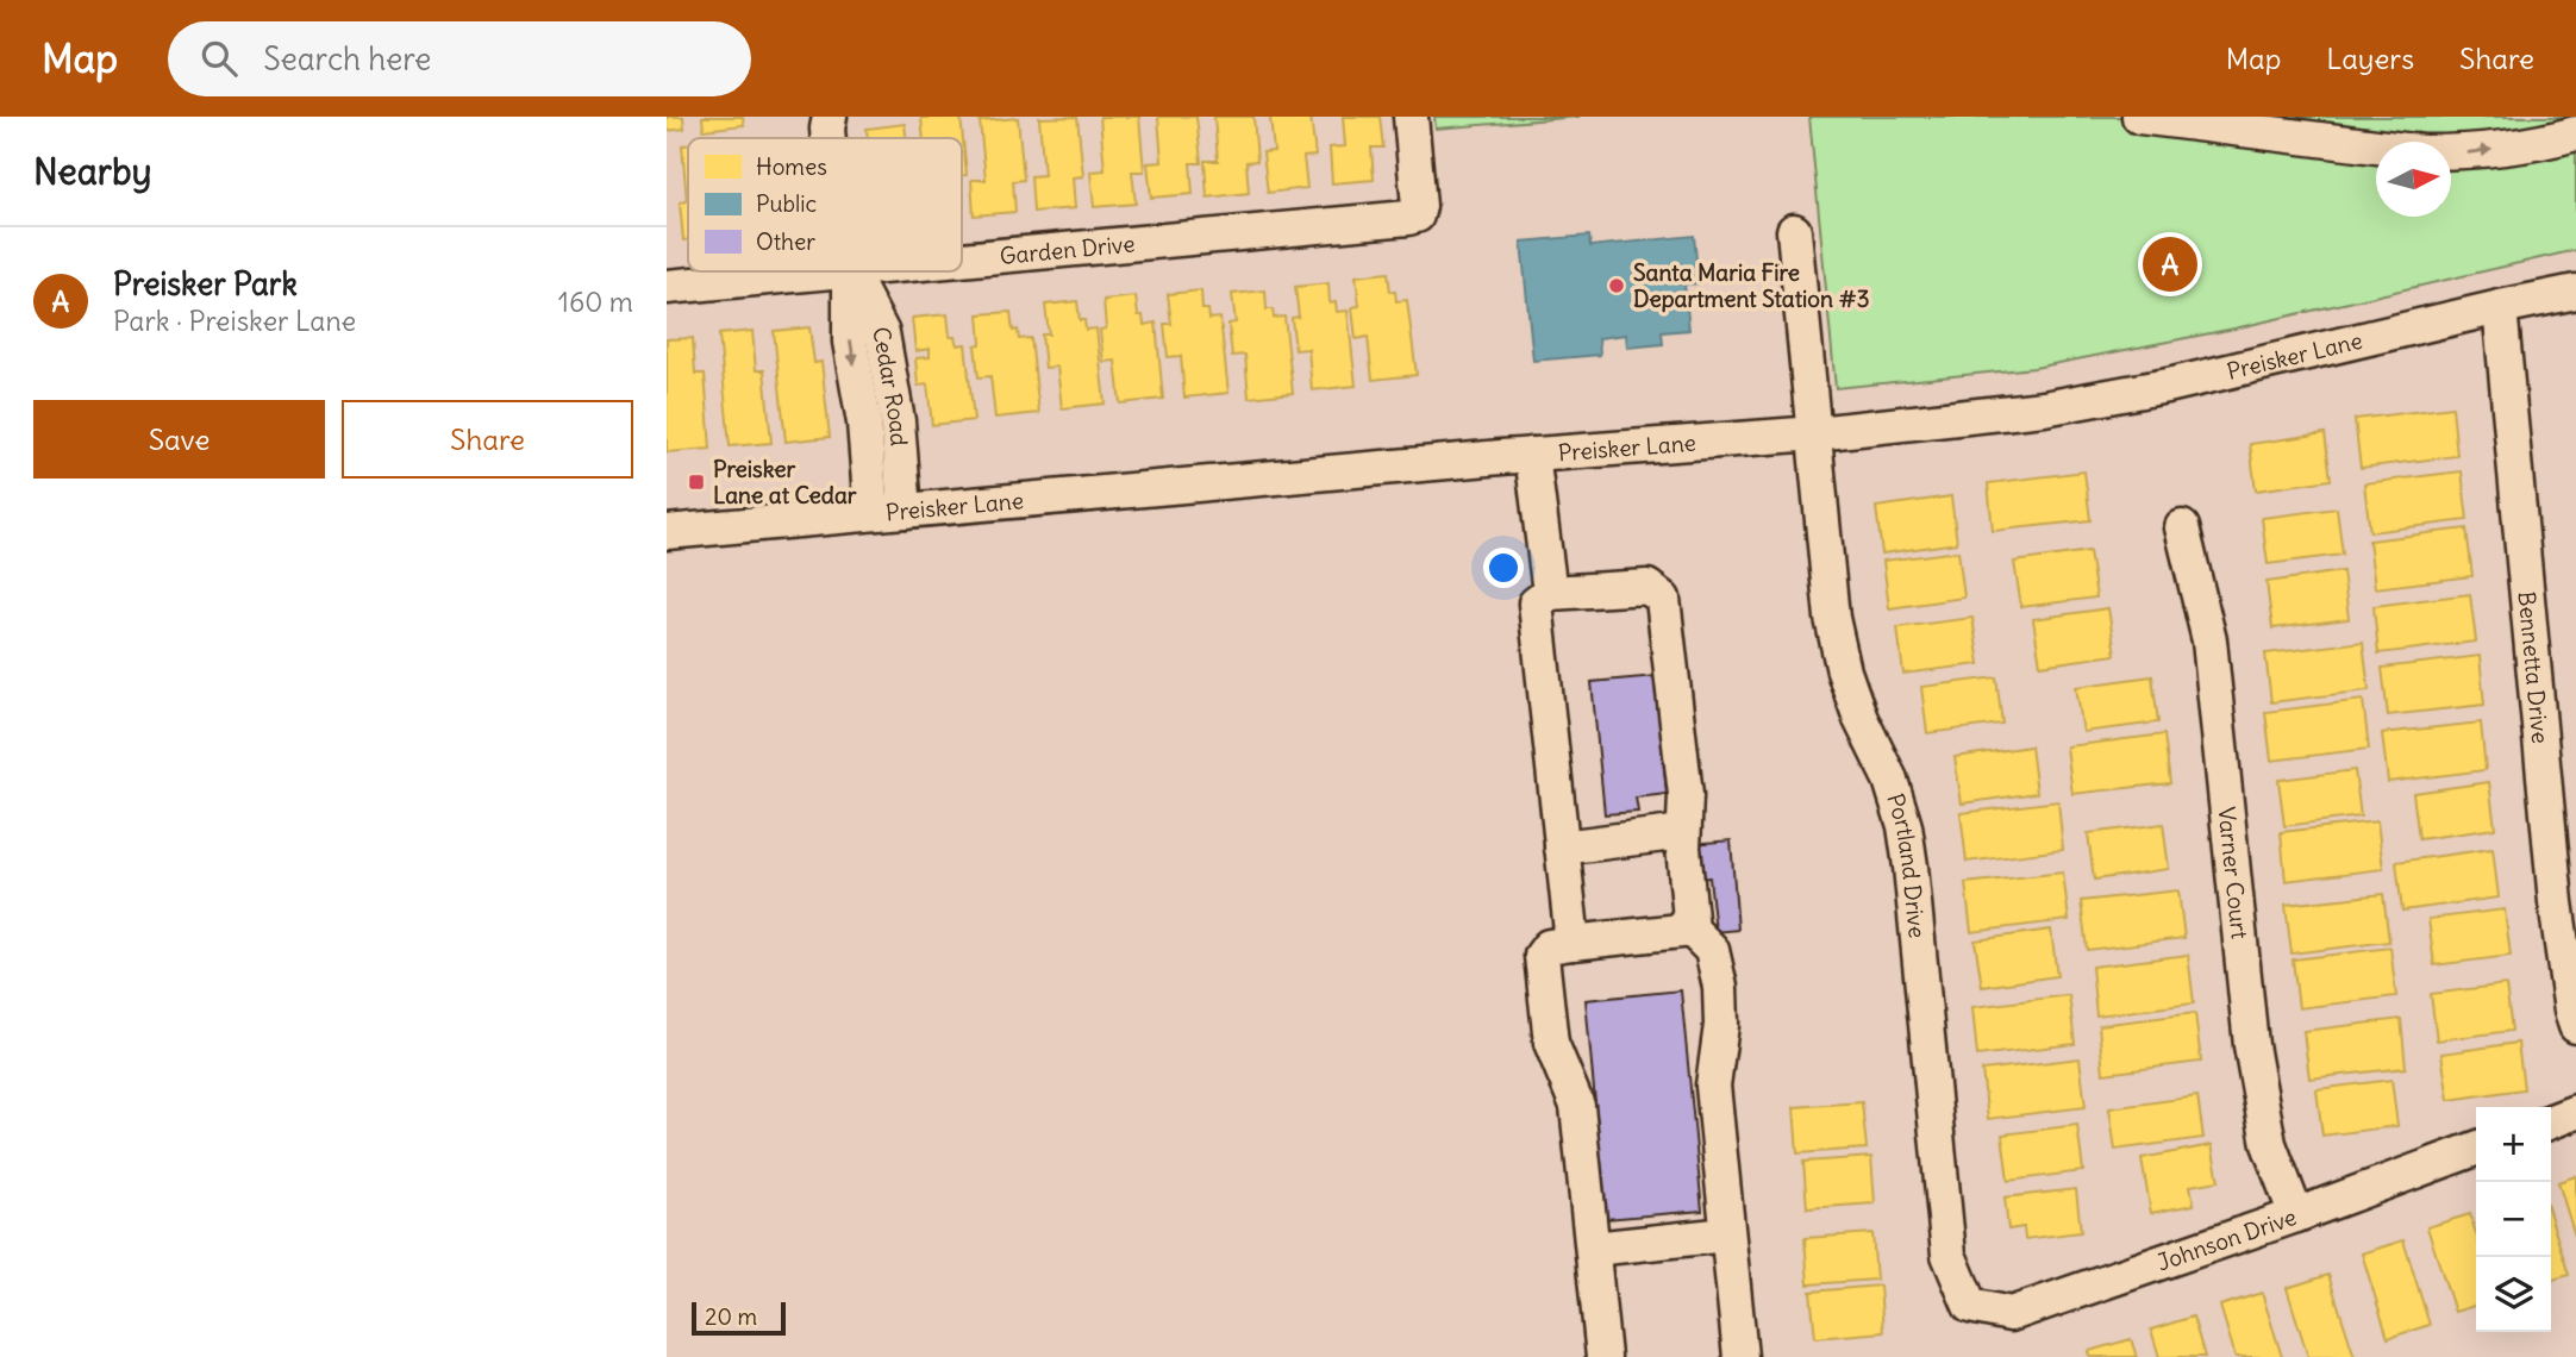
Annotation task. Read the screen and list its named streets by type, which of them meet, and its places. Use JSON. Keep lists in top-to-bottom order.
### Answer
{
  "streets": {
    "street": [
      "Garden Drive",
      "Preisker Lane",
      "Cedar Road",
      "Bennetta Drive",
      "Portland Drive",
      "Varner Court",
      "Johnson Drive"
    ]
  },
  "crossings": [
    ["Garden Drive", "Cedar Road"],
    ["Preisker Lane", "Cedar Road"],
    ["Preisker Lane", "Bennetta Drive"],
    ["Preisker Lane", "Portland Drive"],
    ["Portland Drive", "Johnson Drive"],
    ["Varner Court", "Johnson Drive"]
  ],
  "places": {
    "other": ["Santa Maria Fire Department Station #3"],
    "transit": ["Preisker Lane at Cedar"]
  },
  "legend": ["Homes", "Public", "Other"],
  "scale_bar": "20 m",
  "north": "right",
  "page": {
    "header": "Map",
    "search": "Search here",
    "nav": ["Map", "Layers", "Share"],
    "heading": "Nearby",
    "list": [
      {
        "mark": "A",
        "name": "Preisker Park",
        "note": "Park · Preisker Lane",
        "value": "160 m"
      }
    ],
    "pins": "A",
    "buttons": ["Save", "Share"],
    "map_buttons": ["+", "−"],
    "scale": "20 m"
  }
}
